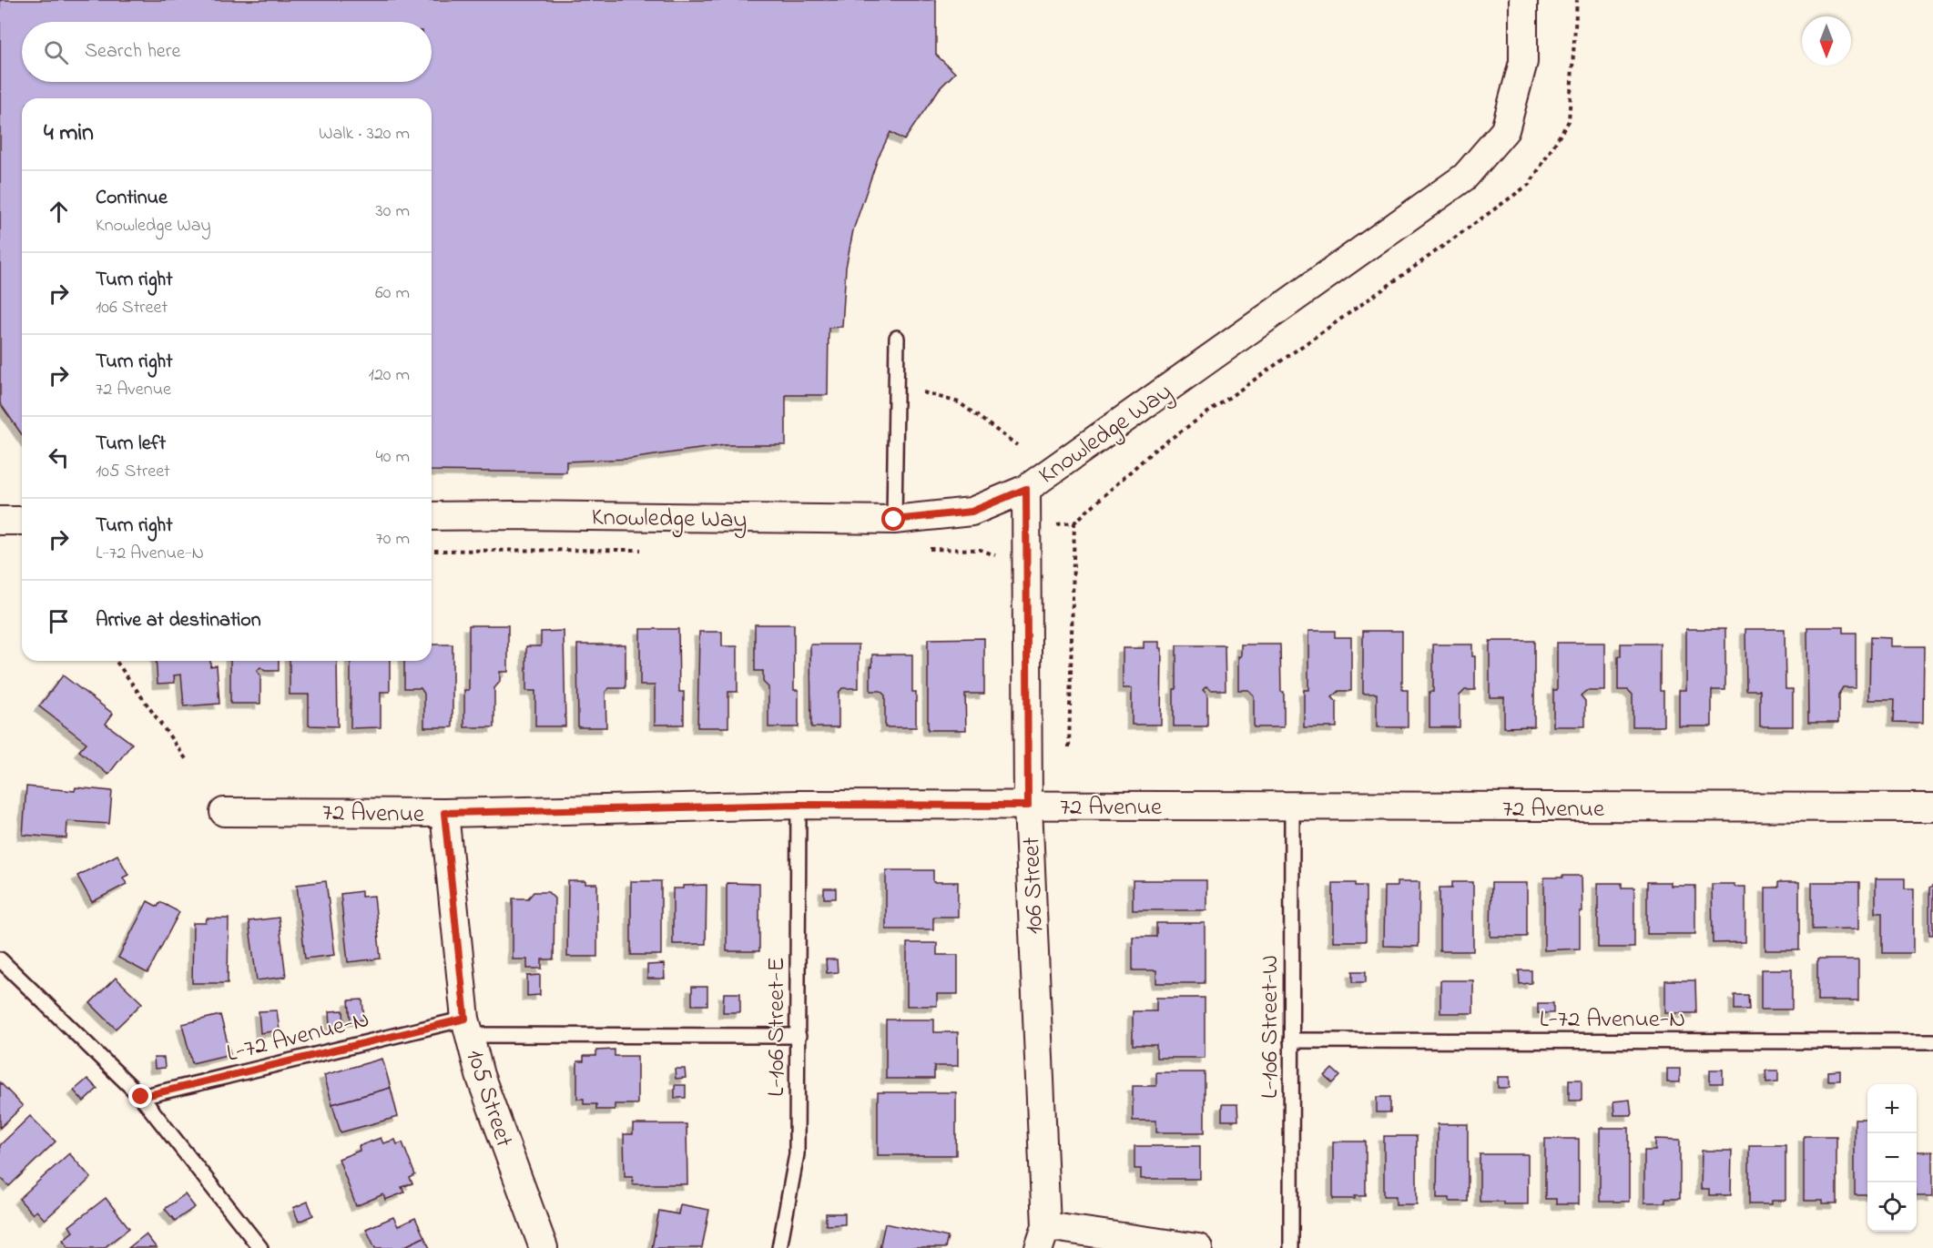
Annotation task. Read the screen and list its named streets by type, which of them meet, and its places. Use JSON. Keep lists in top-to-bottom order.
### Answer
{
  "streets": {
    "street": [
      "Knowledge Way",
      "72 Avenue",
      "106 Street",
      "105 Street"
    ],
    "lane": ["L-72 Avenue-N", "L-106 Street-E", "L-106 Street-W"]
  },
  "crossings": [
    ["Knowledge Way", "106 Street"],
    ["72 Avenue", "106 Street"],
    ["72 Avenue", "L-106 Street-E"],
    ["72 Avenue", "L-106 Street-W"],
    ["72 Avenue", "105 Street"],
    ["L-72 Avenue-N", "L-106 Street-E"],
    ["L-72 Avenue-N", "L-106 Street-W"],
    ["L-72 Avenue-N", "105 Street"]
  ],
  "north": "bottom",
  "page": {
    "search": "Search here",
    "heading": ["4 min", "Walk · 320 m"],
    "list": [
      ["Continue", "Knowledge Way", "30 m"],
      ["Turn right", "106 Street", "60 m"],
      ["Turn right", "72 Avenue", "120 m"],
      ["Turn left", "105 Street", "40 m"],
      ["Turn right", "L-72 Avenue-N", "70 m"],
      "Arrive at destination"
    ],
    "map_buttons": ["+", "−"]
  }
}
